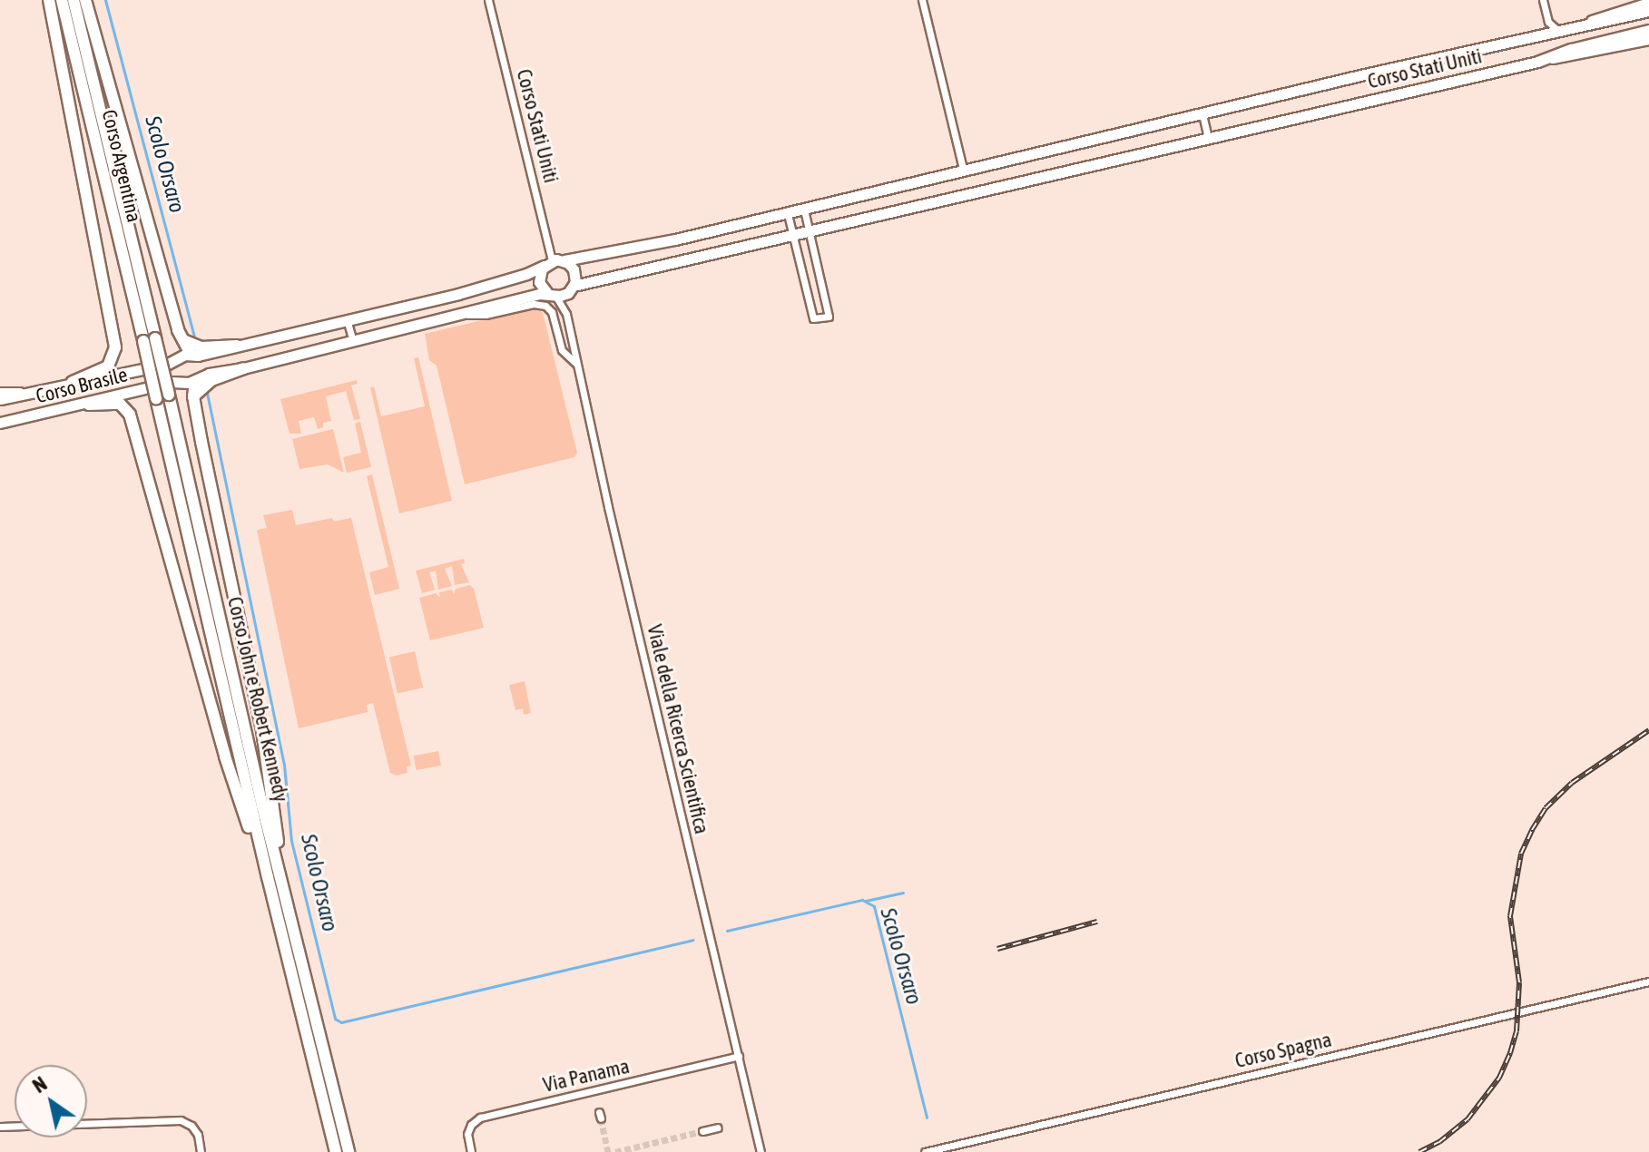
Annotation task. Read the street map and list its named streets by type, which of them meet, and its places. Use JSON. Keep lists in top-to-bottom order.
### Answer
{
  "streets": {
    "highway": ["Corso Argentina", "Corso John e Robert Kennedy"],
    "main road": ["Corso Stati Uniti", "Corso Brasile"],
    "street": ["Viale della Ricerca Scientifica", "Corso Spagna", "Via Panama"]
  },
  "crossings": [
    ["Corso Stati Uniti", "Viale della Ricerca Scientifica"],
    ["Corso Argentina", "Corso John e Robert Kennedy"],
    ["Viale della Ricerca Scientifica", "Via Panama"]
  ],
  "water": ["Scolo Orsaro"],
  "north": "top left"
}
